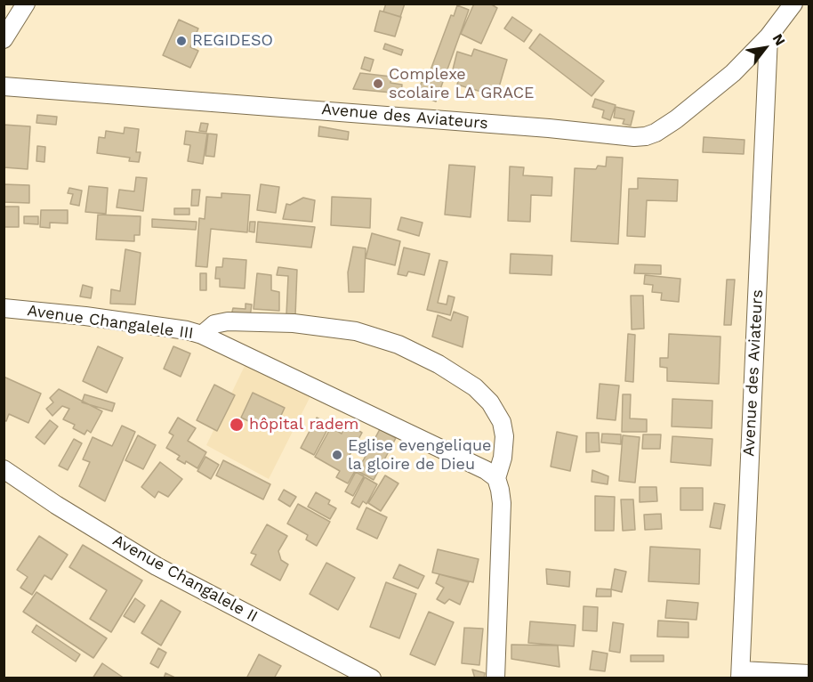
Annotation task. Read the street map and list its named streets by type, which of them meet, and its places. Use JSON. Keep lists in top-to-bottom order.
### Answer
{
  "streets": {
    "street": ["Avenue des Aviateurs", "Avenue Changalele III", "Avenue Changalele II"]
  },
  "places": [
    "REGIDESO",
    "Complexe scolaire LA GRACE",
    "hôpital radem",
    "Eglise evengelique la gloire de Dieu"
  ],
  "north": "top right"
}
